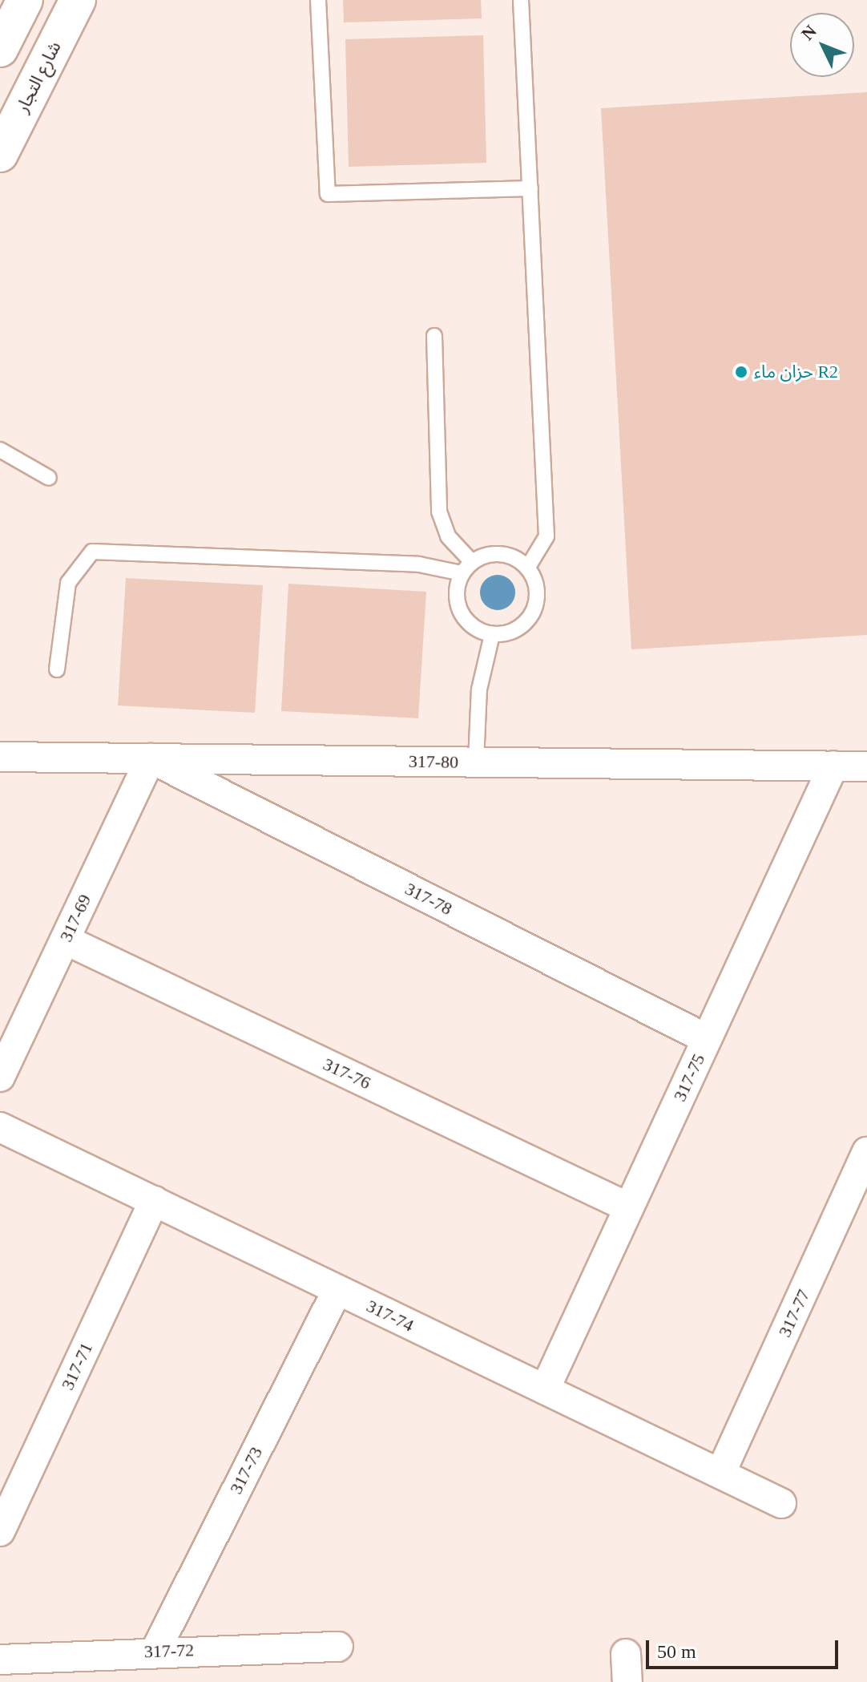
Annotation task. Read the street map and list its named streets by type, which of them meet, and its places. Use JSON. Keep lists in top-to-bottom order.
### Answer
{
  "streets": {
    "street": [
      "شارع التجار",
      "317-80",
      "317-78",
      "317-69",
      "317-76",
      "317-75",
      "317-77",
      "317-74",
      "317-71",
      "317-73",
      "317-72"
    ]
  },
  "crossings": [
    ["317-80", "317-78"],
    ["317-80", "317-69"],
    ["317-80", "317-75"],
    ["317-78", "317-69"],
    ["317-78", "317-75"],
    ["317-69", "317-76"],
    ["317-76", "317-75"],
    ["317-75", "317-74"],
    ["317-77", "317-74"],
    ["317-74", "317-71"],
    ["317-74", "317-73"],
    ["317-73", "317-72"]
  ],
  "places": ["حزان ماء R2"],
  "scale_bar": "50 m",
  "north": "top left"
}
